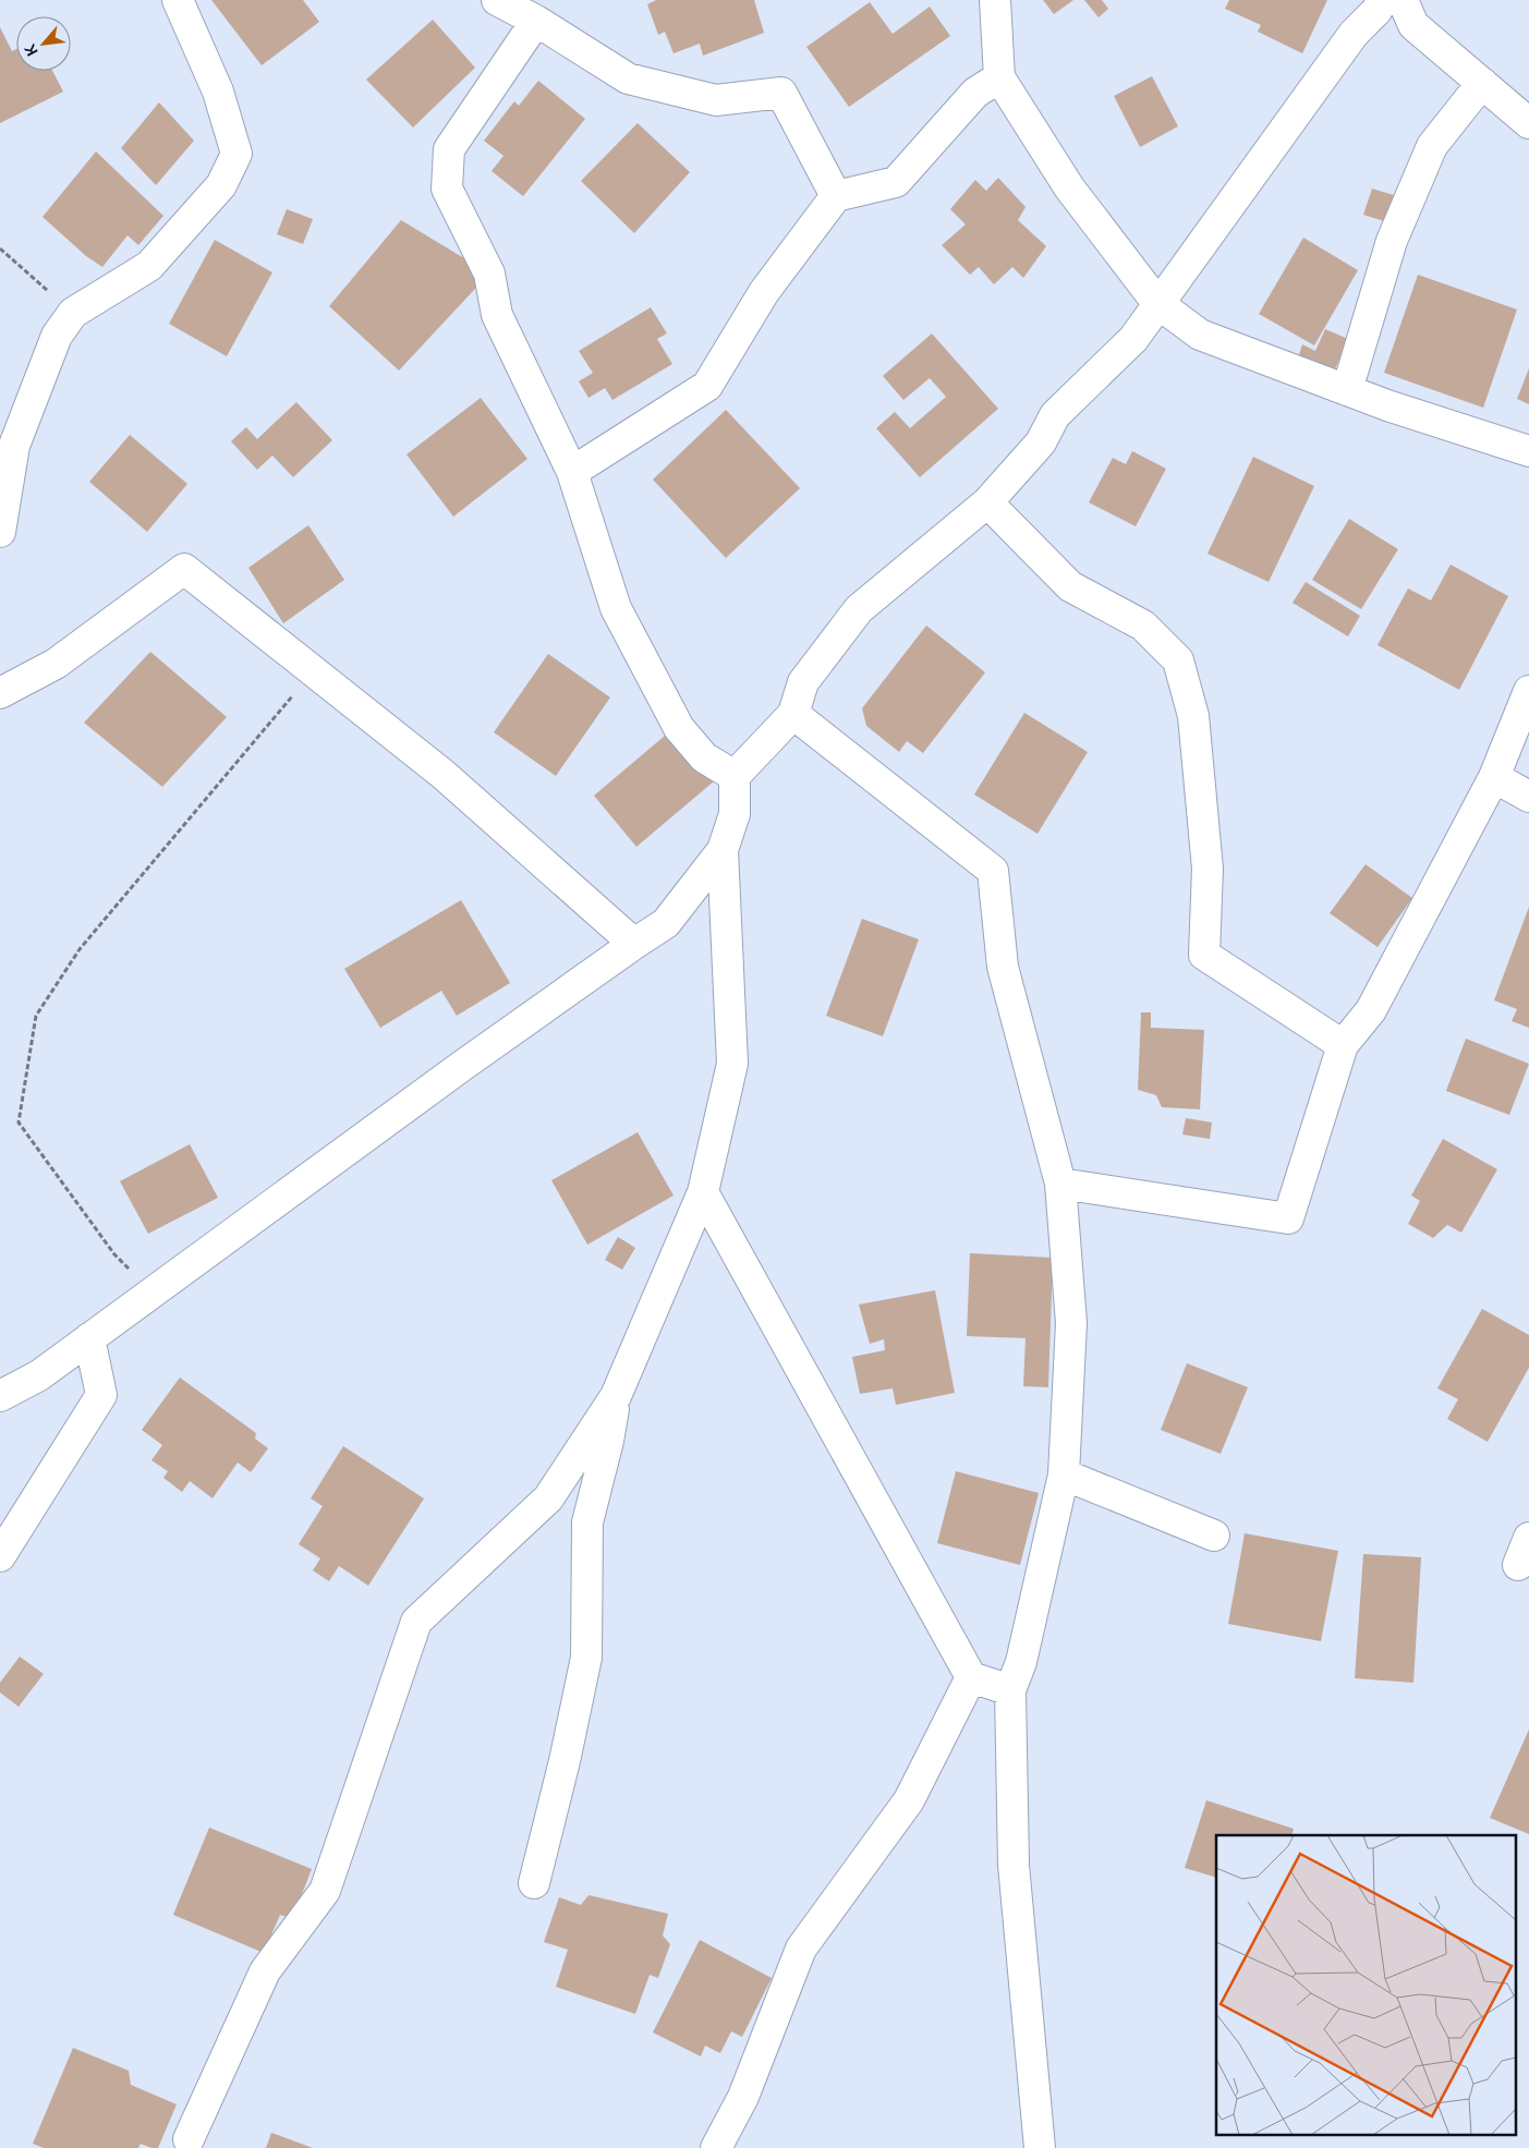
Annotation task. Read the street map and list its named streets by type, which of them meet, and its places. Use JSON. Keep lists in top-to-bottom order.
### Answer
{
  "north": "bottom left"
}
